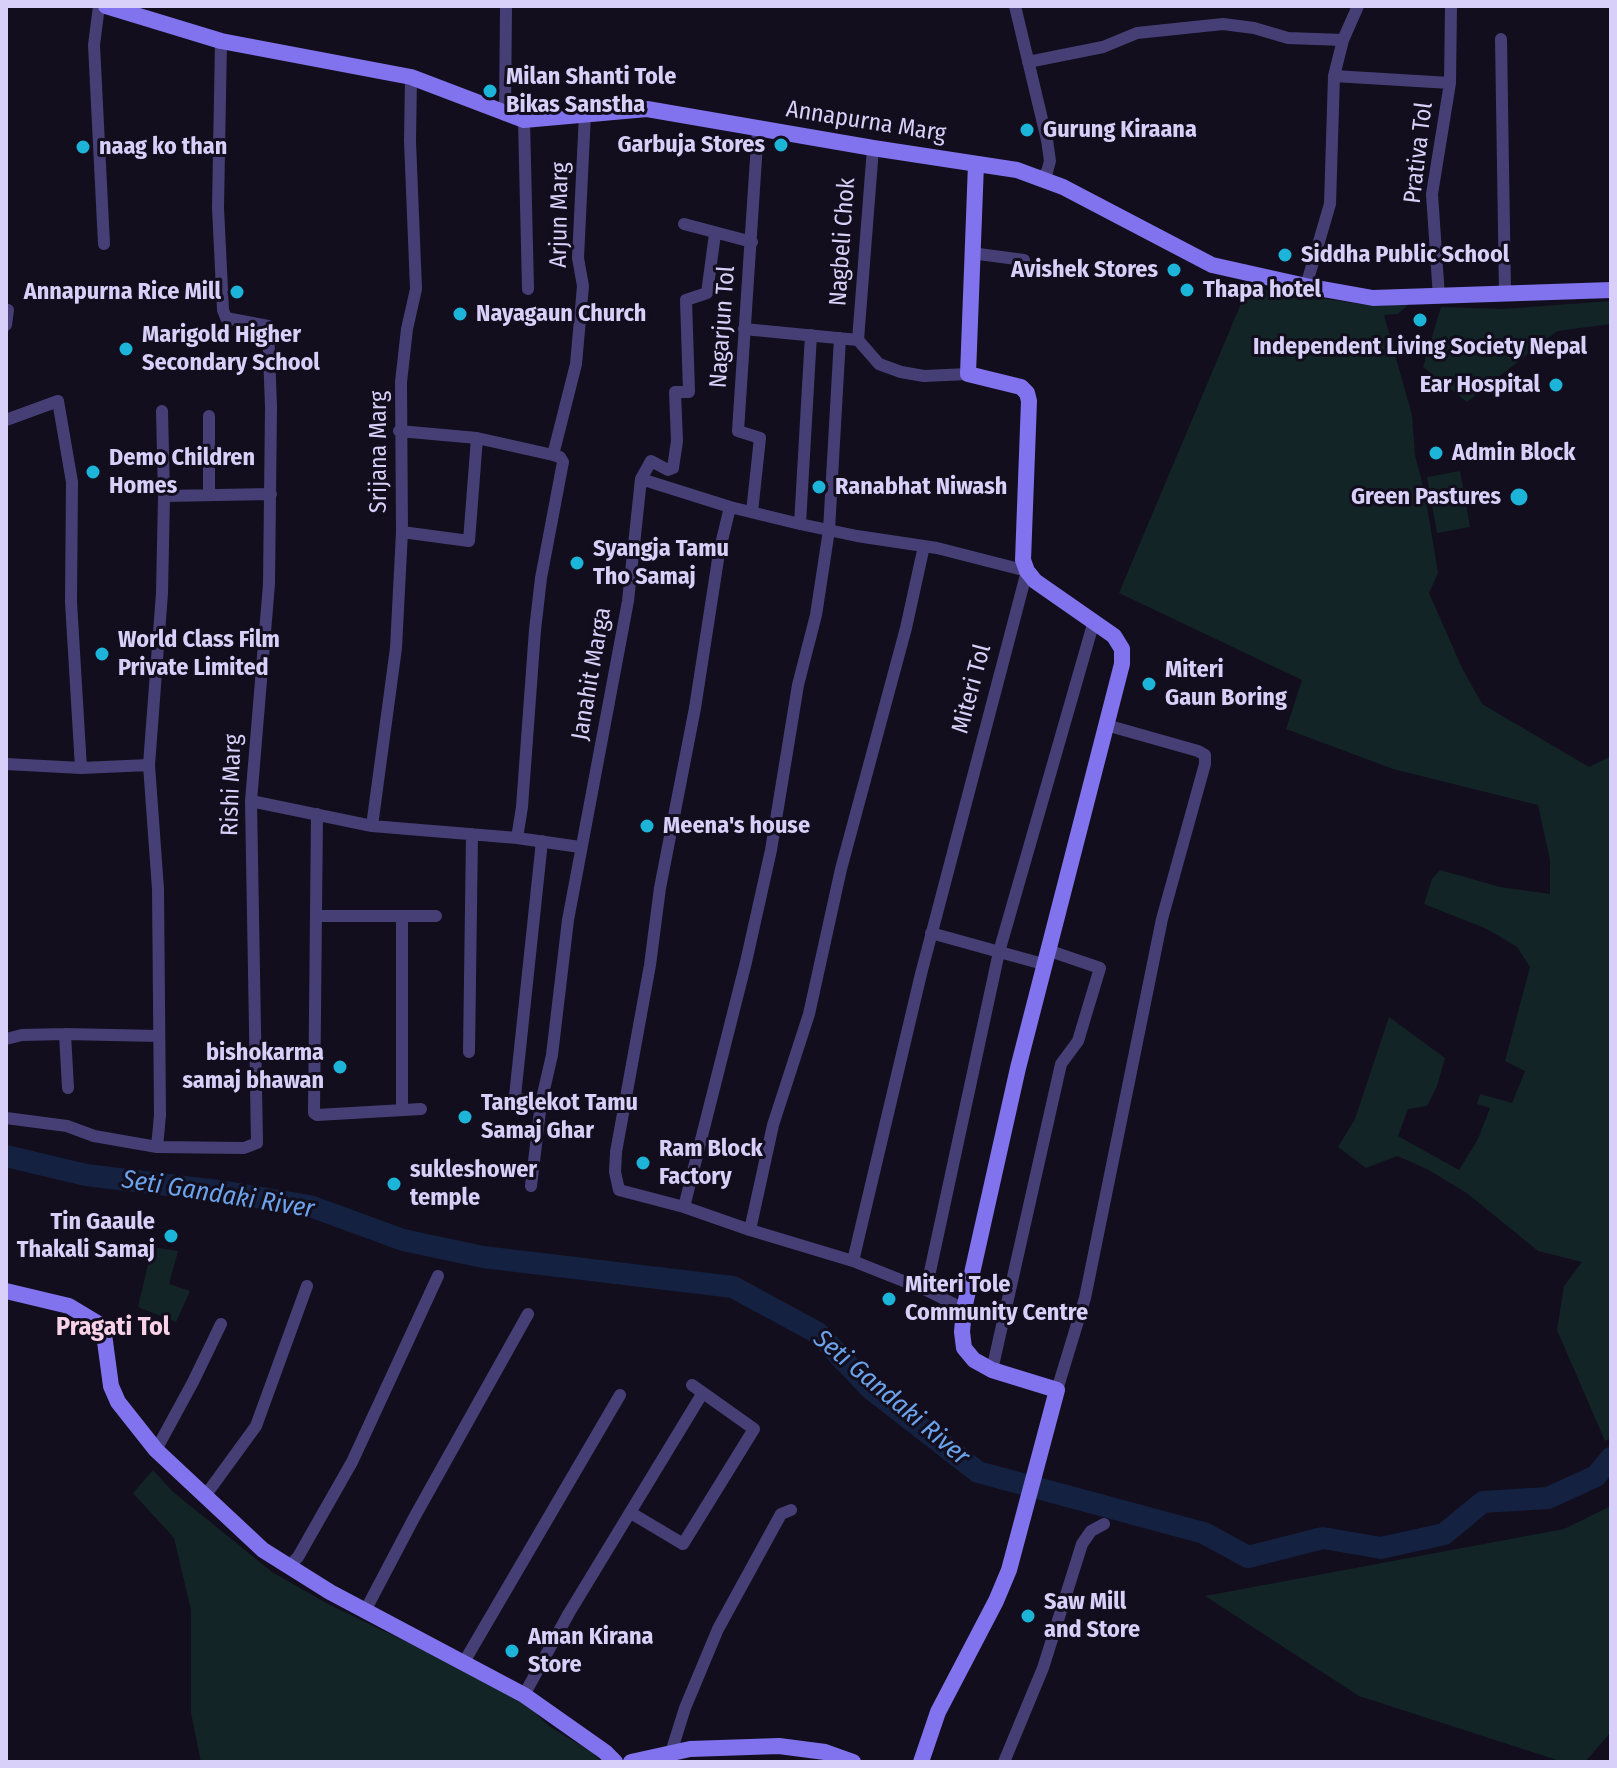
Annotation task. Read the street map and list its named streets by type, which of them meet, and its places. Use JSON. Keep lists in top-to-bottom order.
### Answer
{
  "streets": {
    "main road": ["Annapurna Marg", "Miteri Tol"],
    "street": [
      "Prativa Tol",
      "Arjun Marg",
      "Nagbeli Chok",
      "Nagarjun Tol",
      "Srijana Marg",
      "Janahit Marga",
      "Rishi Marg"
    ]
  },
  "crossings": [
    ["Annapurna Marg", "Prativa Tol"],
    ["Annapurna Marg", "Arjun Marg"],
    ["Annapurna Marg", "Nagbeli Chok"],
    ["Annapurna Marg", "Nagarjun Tol"],
    ["Annapurna Marg", "Srijana Marg"],
    ["Annapurna Marg", "Rishi Marg"]
  ],
  "districts": ["Pragati Tol"],
  "water": ["Seti Gandaki River"],
  "places": [
    "Milan Shanti Tole Bikas Sanstha",
    "Gurung Kiraana",
    "Garbuja Stores",
    "naag ko than",
    "Siddha Public School",
    "Avishek Stores",
    "Thapa hotel",
    "Annapurna Rice Mill",
    "Nayagaun Church",
    "Independent Living Society Nepal",
    "Marigold Higher Secondary School",
    "Ear Hospital",
    "Admin Block",
    "Demo Children Homes",
    "Ranabhat Niwash",
    "Green Pastures",
    "Syangja Tamu Tho Samaj",
    "World Class Film Private Limited",
    "Miteri Gaun Boring",
    "Meena's house",
    "bishokarma samaj bhawan",
    "Tanglekot Tamu Samaj Ghar",
    "Ram Block Factory",
    "sukleshower temple",
    "Tin Gaaule Thakali Samaj",
    "Miteri Tole Community Centre",
    "Saw Mill and Store",
    "Aman Kirana Store"
  ]
}
